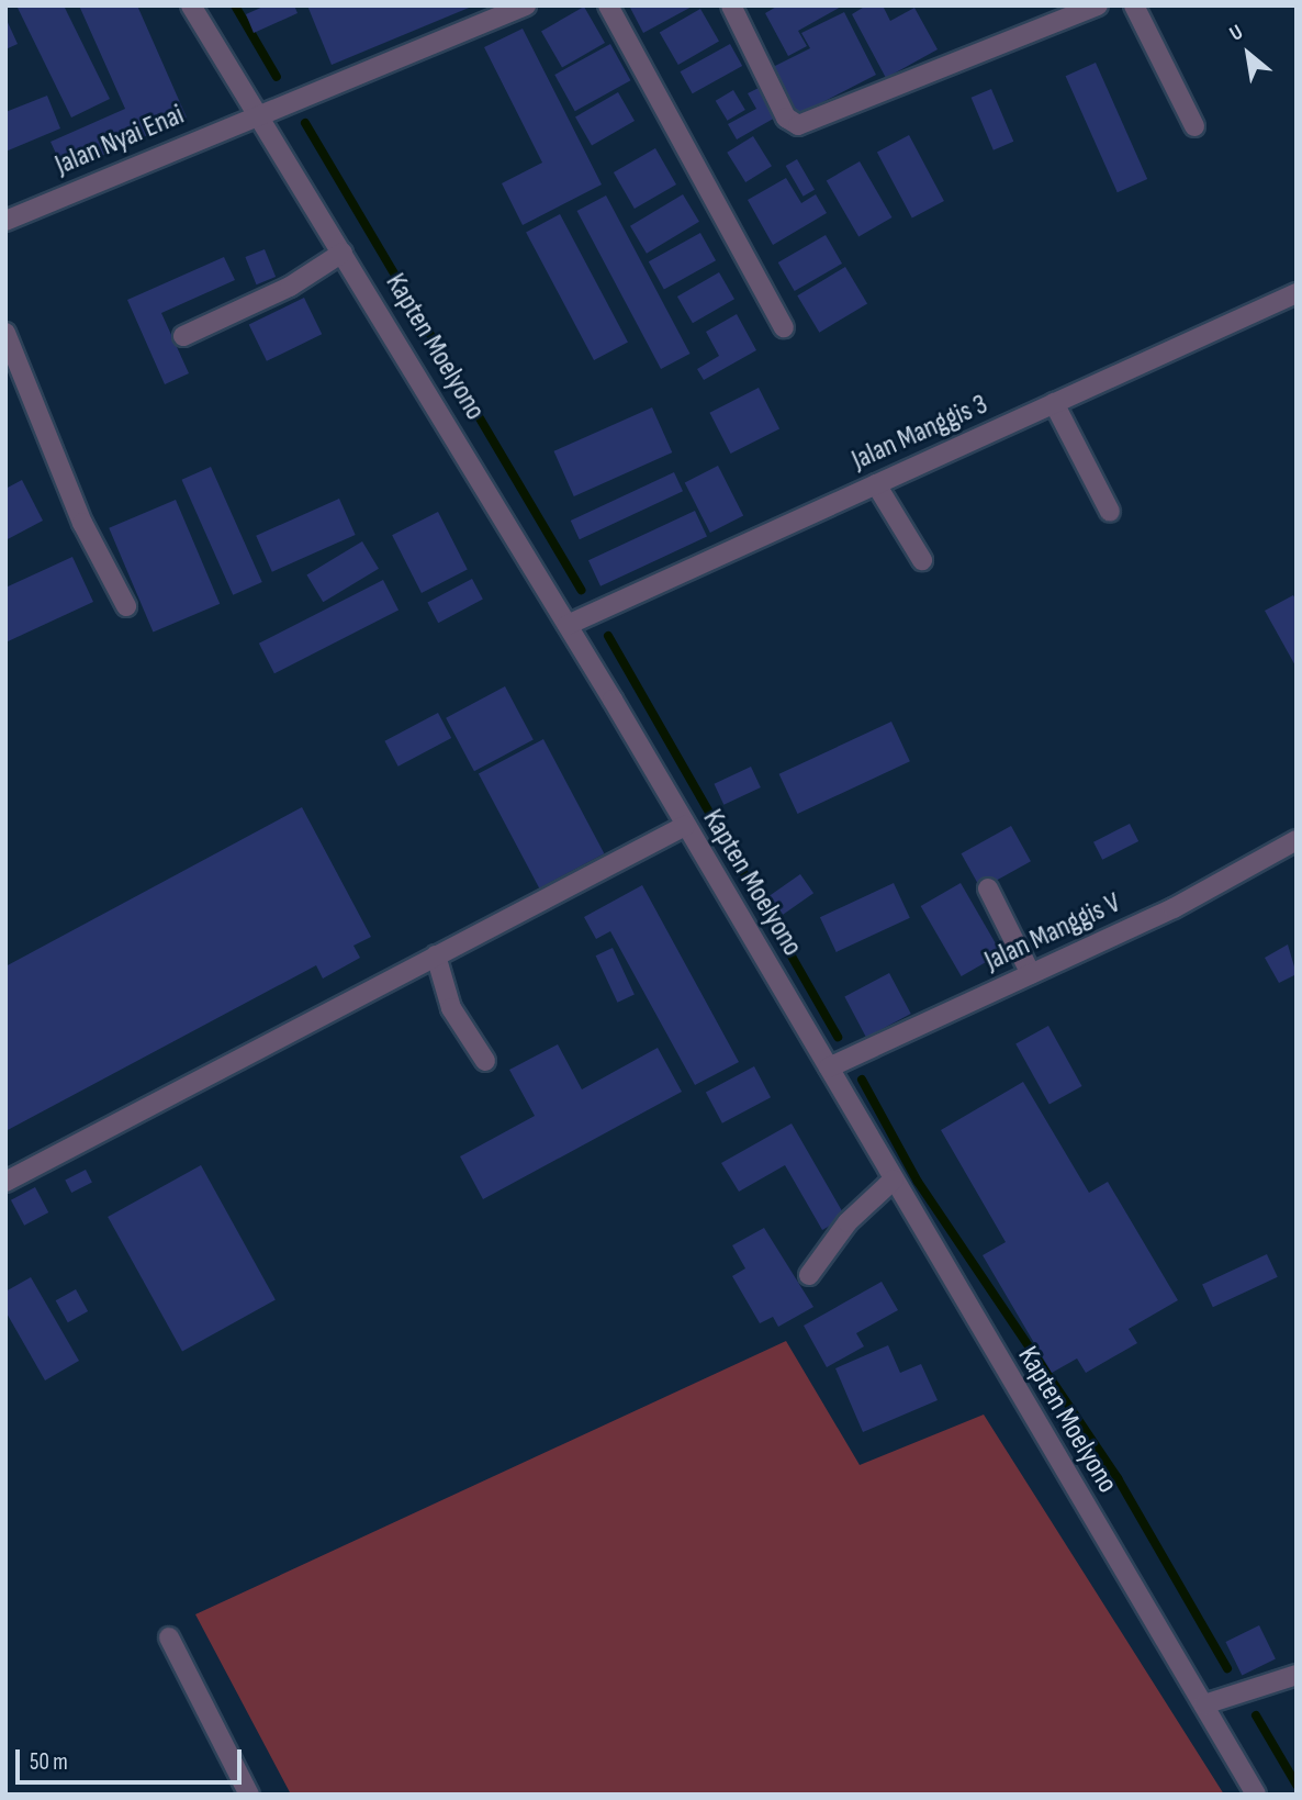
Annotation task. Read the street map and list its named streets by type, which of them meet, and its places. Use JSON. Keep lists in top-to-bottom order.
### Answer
{
  "streets": {
    "street": [
      "Jalan Nyai Enai",
      "Kapten Moelyono",
      "Jalan Manggis 3",
      "Jalan Manggis V"
    ]
  },
  "crossings": [
    ["Jalan Nyai Enai", "Kapten Moelyono"],
    ["Kapten Moelyono", "Jalan Manggis 3"],
    ["Kapten Moelyono", "Jalan Manggis V"]
  ],
  "scale_bar": "50 m",
  "north": "top left"
}
